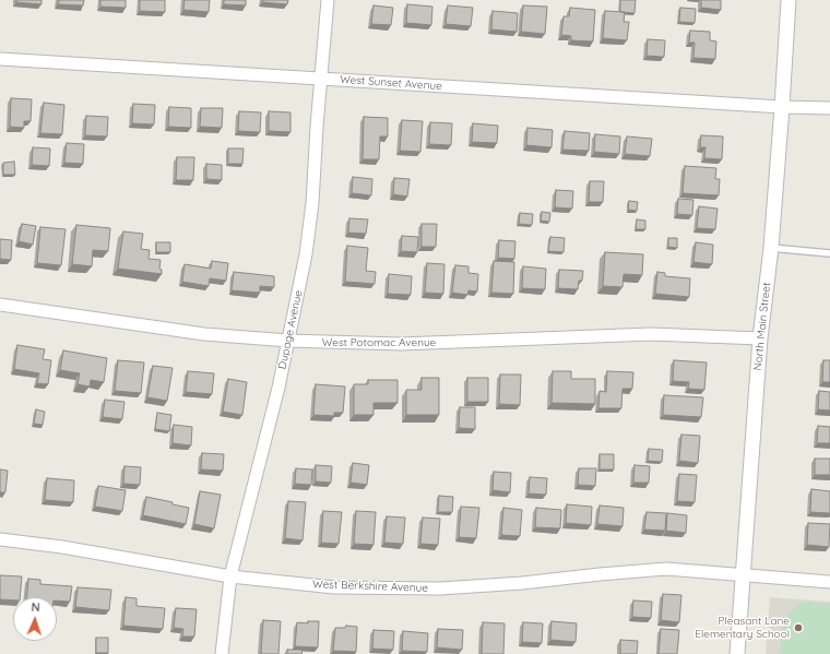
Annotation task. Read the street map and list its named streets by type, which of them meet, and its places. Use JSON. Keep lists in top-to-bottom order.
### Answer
{
  "streets": {
    "street": [
      "West Sunset Avenue",
      "North Main Street",
      "Dupage Avenue",
      "West Potomac Avenue",
      "West Berkshire Avenue"
    ]
  },
  "crossings": [
    ["West Sunset Avenue", "North Main Street"],
    ["West Sunset Avenue", "Dupage Avenue"],
    ["North Main Street", "West Potomac Avenue"],
    ["North Main Street", "West Berkshire Avenue"],
    ["Dupage Avenue", "West Potomac Avenue"],
    ["Dupage Avenue", "West Berkshire Avenue"]
  ],
  "places": ["Pleasant Lane Elementary School"],
  "north": "top"
}
